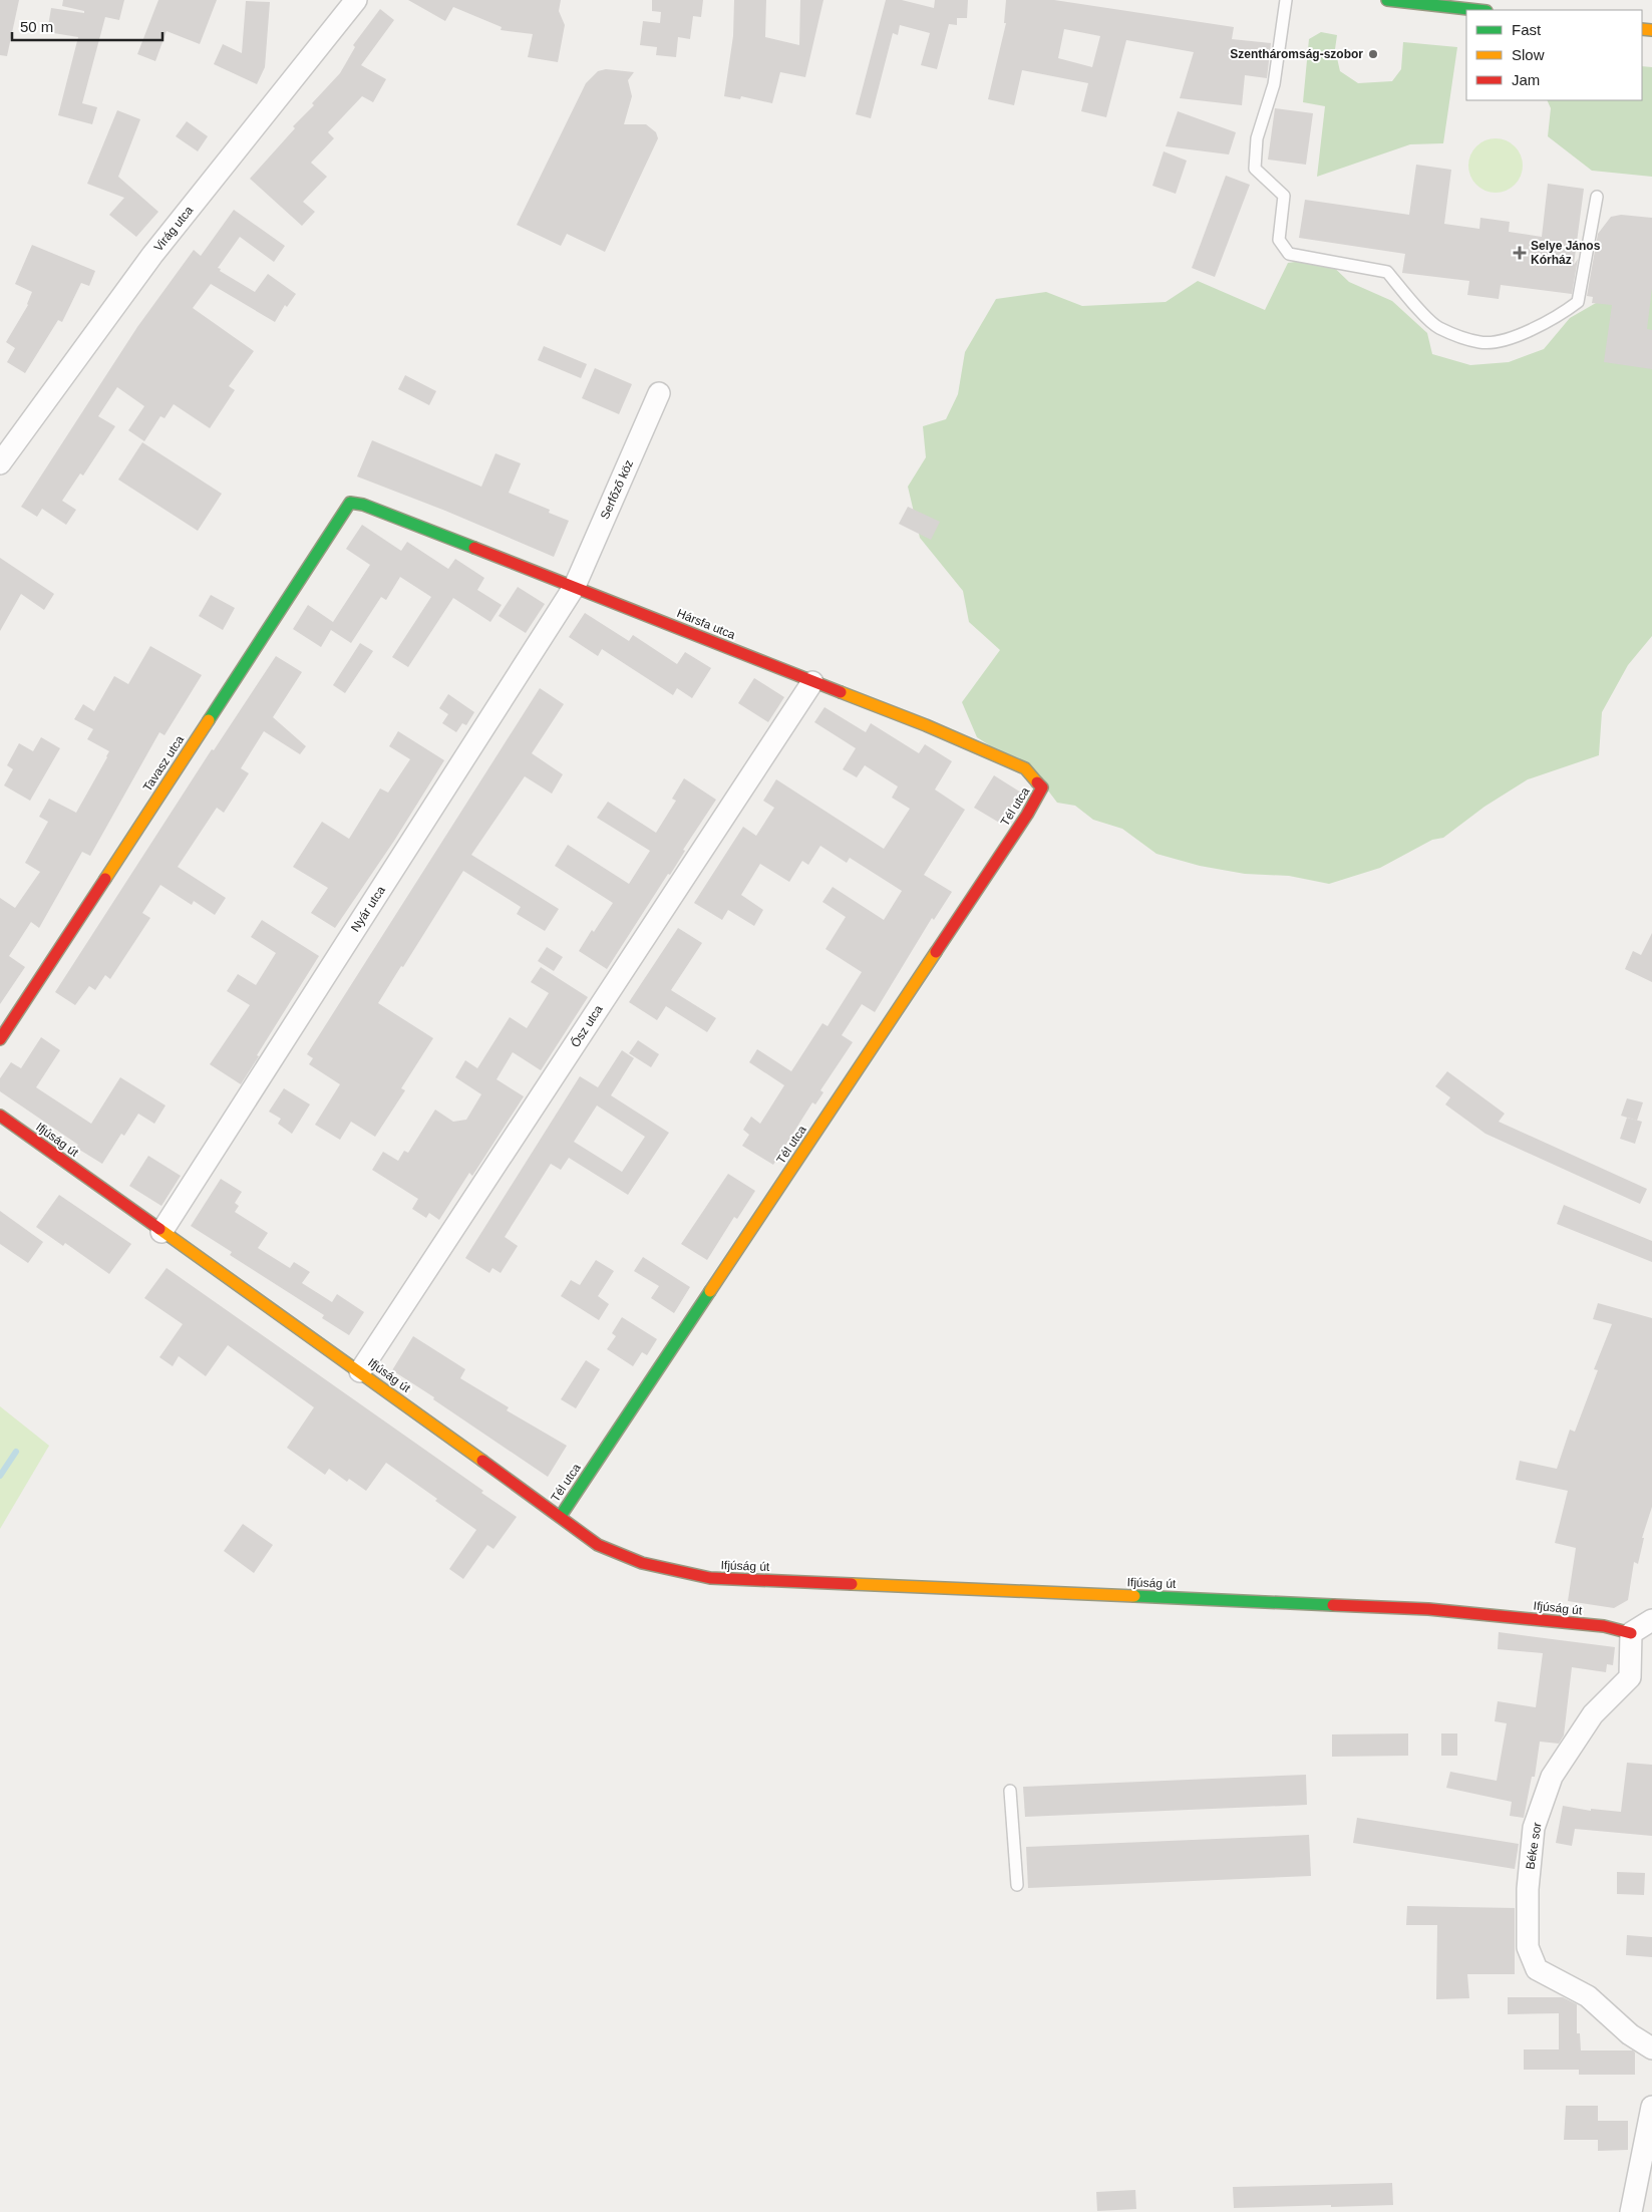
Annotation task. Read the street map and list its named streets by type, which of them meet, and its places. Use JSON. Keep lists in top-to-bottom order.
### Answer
{
  "streets": {
    "street": [
      "Virág utca",
      "Serfőző köz",
      "Hársfa utca",
      "Tavasz utca",
      "Tél utca",
      "Nyár utca",
      "Ősz utca",
      "Ifjúság út",
      "Béke sor"
    ]
  },
  "crossings": [
    ["Serfőző köz", "Hársfa utca"],
    ["Serfőző köz", "Nyár utca"],
    ["Hársfa utca", "Tavasz utca"],
    ["Hársfa utca", "Tél utca"],
    ["Hársfa utca", "Nyár utca"],
    ["Hársfa utca", "Ősz utca"],
    ["Tél utca", "Ifjúság út"],
    ["Nyár utca", "Ifjúság út"],
    ["Ősz utca", "Ifjúság út"],
    ["Ifjúság út", "Béke sor"]
  ],
  "places": {
    "other": ["Szentháromság-szobor"],
    "health": ["Selye János Kórház"]
  },
  "legend": ["Fast", "Slow", "Jam"],
  "scale_bar": "50 m"
}
